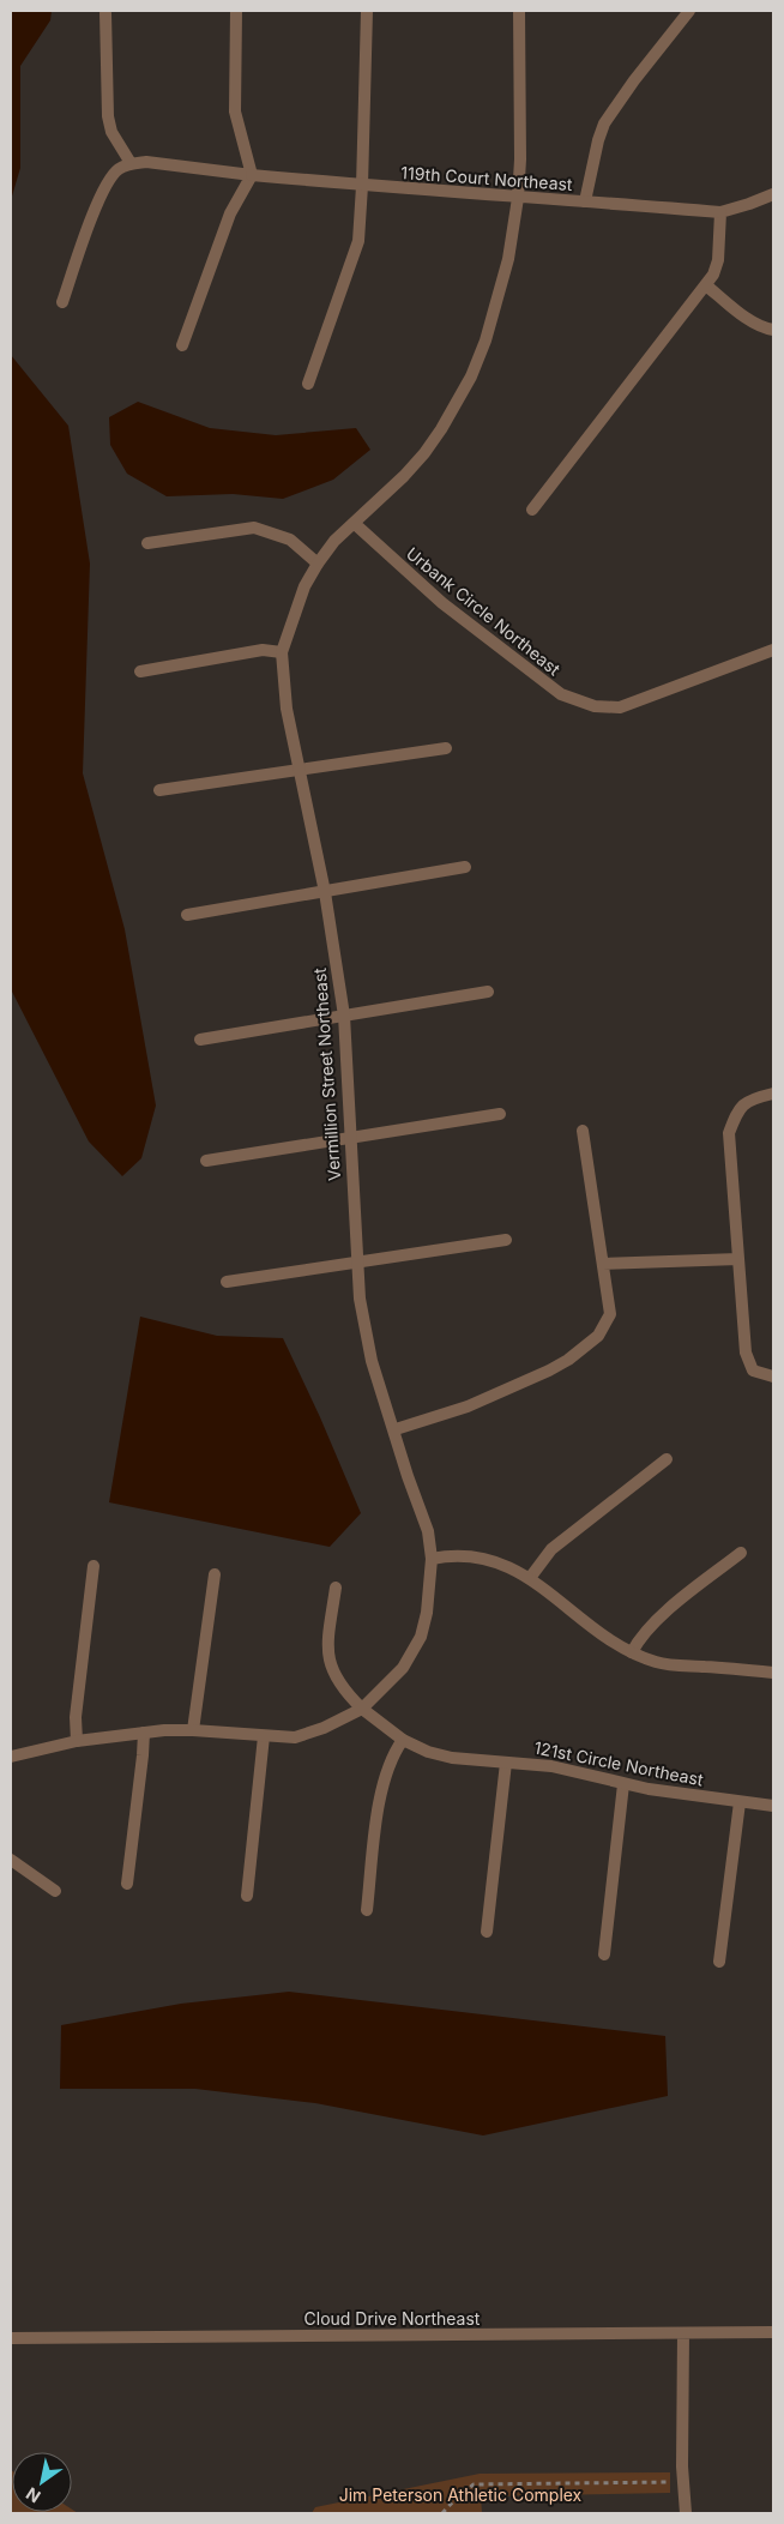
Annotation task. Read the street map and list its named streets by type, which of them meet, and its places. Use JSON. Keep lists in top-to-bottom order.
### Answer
{
  "streets": {
    "street": [
      "119th Court Northeast",
      "Urbank Circle Northeast",
      "Vermillion Street Northeast",
      "121st Circle Northeast",
      "Cloud Drive Northeast"
    ]
  },
  "crossings": [
    ["119th Court Northeast", "Vermillion Street Northeast"],
    ["Urbank Circle Northeast", "Vermillion Street Northeast"],
    ["Vermillion Street Northeast", "121st Circle Northeast"]
  ],
  "parks": ["Jim Peterson Athletic Complex"],
  "north": "bottom left"
}
